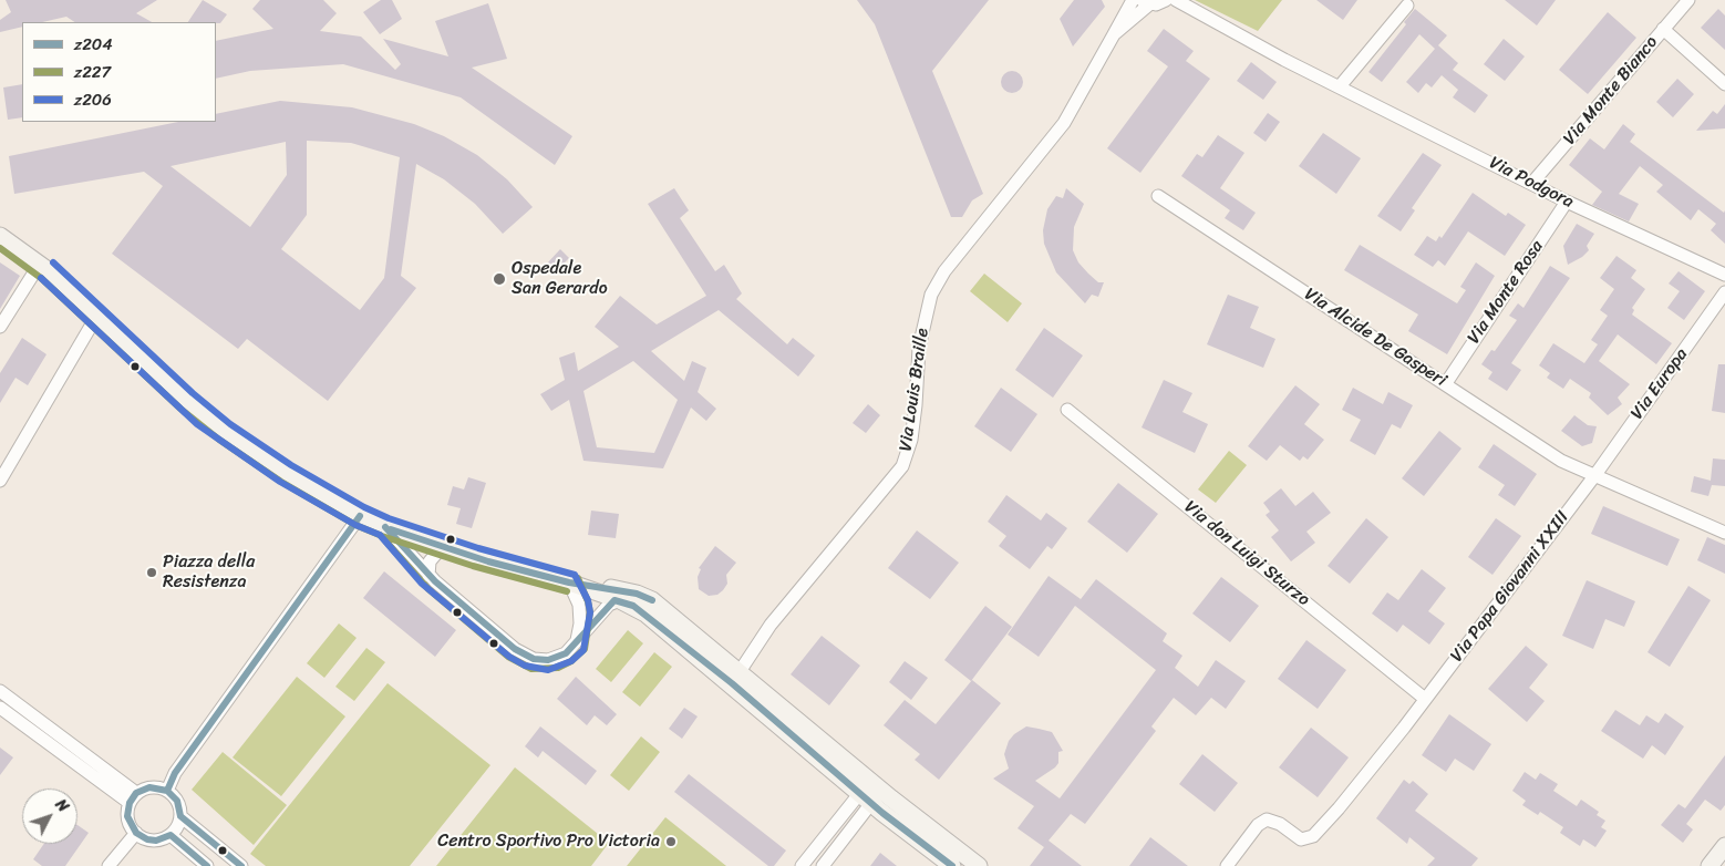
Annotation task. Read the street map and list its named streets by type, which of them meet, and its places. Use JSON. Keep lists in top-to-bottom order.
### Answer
{
  "streets": {
    "street": [
      "Via Monte Bianco",
      "Via Podgora",
      "Via Monte Rosa",
      "Via Alcide De Gasperi",
      "Via Europa",
      "Via Louis Braille",
      "Via don Luigi Sturzo",
      "Via Papa Giovanni XXIII"
    ]
  },
  "crossings": [
    ["Via Monte Bianco", "Via Podgora"],
    ["Via Podgora", "Via Monte Rosa"],
    ["Via Monte Rosa", "Via Alcide De Gasperi"],
    ["Via Alcide De Gasperi", "Via Europa"],
    ["Via Alcide De Gasperi", "Via Papa Giovanni XXIII"],
    ["Via Europa", "Via Papa Giovanni XXIII"],
    ["Via don Luigi Sturzo", "Via Papa Giovanni XXIII"]
  ],
  "places": ["Ospedale San Gerardo", "Piazza della Resistenza", "Centro Sportivo Pro Victoria"],
  "lines": ["transit line z227", "transit line z206", "transit line z204"],
  "legend": ["z204", "z227", "z206"],
  "north": "top right"
}
